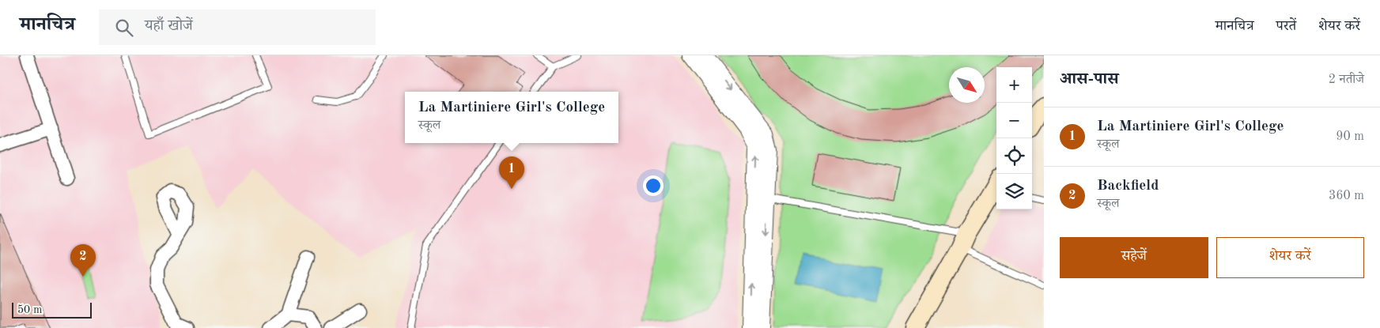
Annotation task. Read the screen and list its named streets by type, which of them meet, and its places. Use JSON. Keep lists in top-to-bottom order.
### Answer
{
  "scale_bar": "50 m",
  "north": "bottom right",
  "page": {
    "header": "मानचित्र",
    "search": "यहाँ खोजें",
    "nav": ["मानचित्र", "परतें", "शेयर करें"],
    "heading": ["आस-पास", "2 नतीजे"],
    "map_buttons": ["+", "−"],
    "popup": ["La Martiniere Girl's College", "स्कूल"],
    "list": [
      {
        "mark": "1",
        "name": "La Martiniere Girl's College",
        "note": "स्कूल",
        "value": "90 m"
      },
      {
        "mark": "2",
        "name": "Backfield",
        "note": "स्कूल",
        "value": "360 m"
      }
    ],
    "pins": ["1", "2"],
    "buttons": ["सहेजें", "शेयर करें"],
    "scale": "50 m"
  }
}
